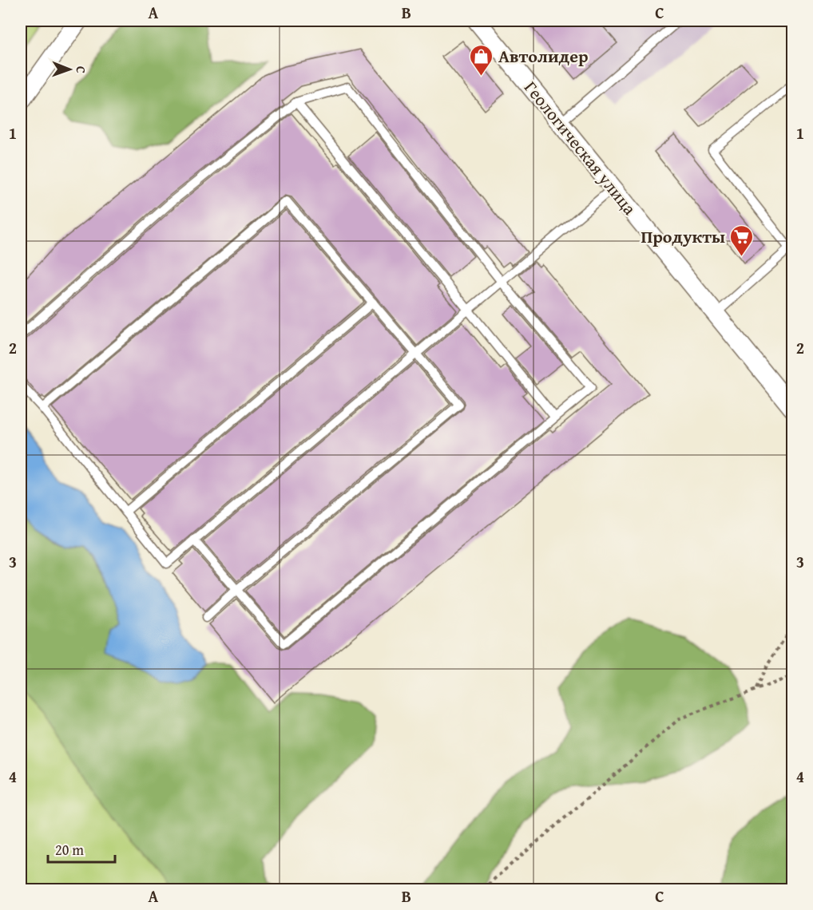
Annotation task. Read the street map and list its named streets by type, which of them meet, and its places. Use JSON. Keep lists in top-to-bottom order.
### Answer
{
  "streets": {
    "street": ["Геологическая улица"]
  },
  "places": {
    "shop": ["Автолидер"],
    "supermarket": ["Продукты"]
  },
  "scale_bar": "20 m",
  "north": "right",
  "grid": {
    "columns": ["A", "B", "C"],
    "rows": [
      "1",
      "2",
      "3",
      "4"
    ]
  }
}
